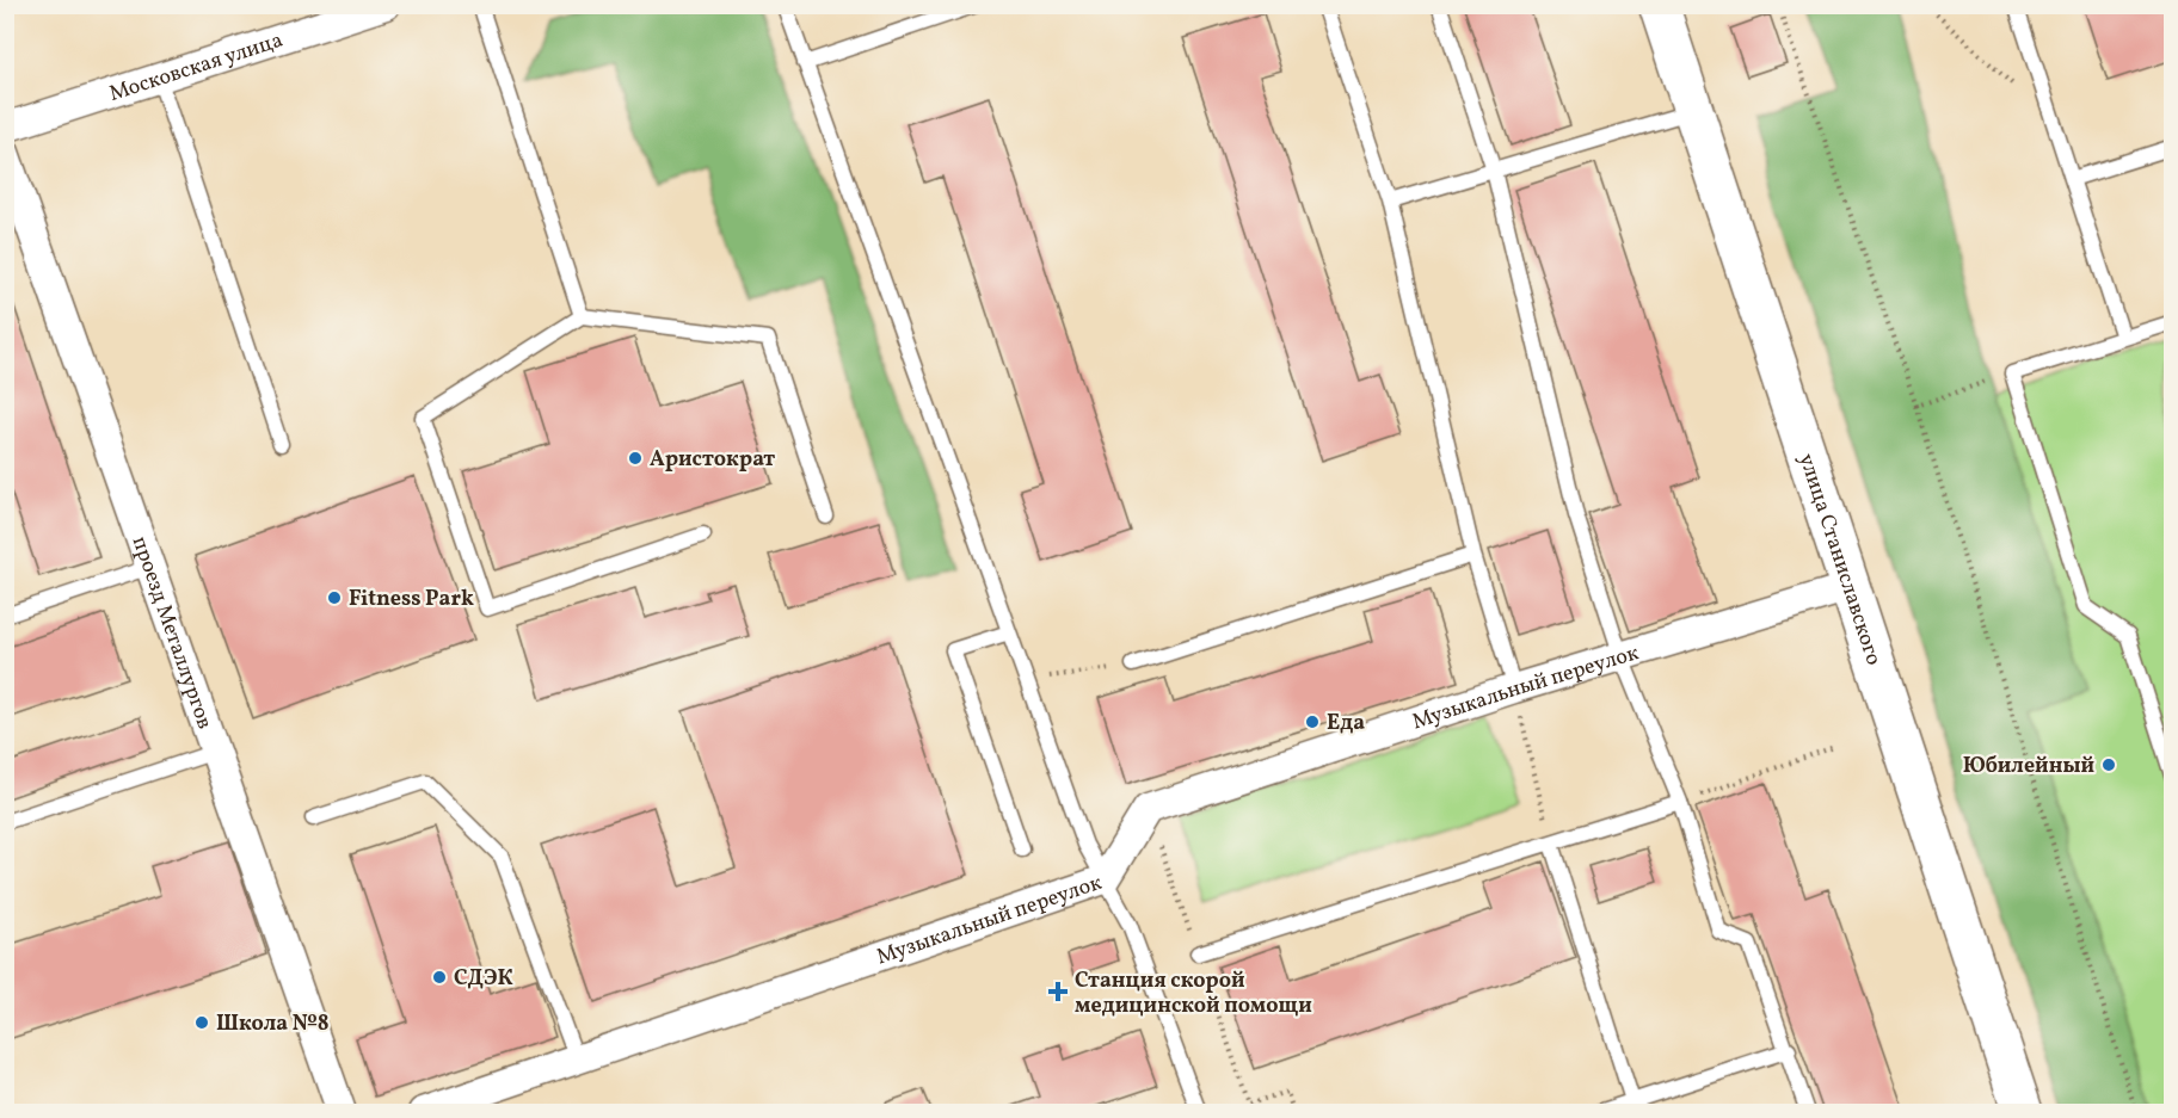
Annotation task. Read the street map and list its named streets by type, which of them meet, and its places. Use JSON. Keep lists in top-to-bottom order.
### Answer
{
  "streets": {
    "main road": ["улица Станиславского"],
    "street": ["Московская улица", "проезд Металлургов", "Музыкальный переулок"]
  },
  "crossings": [
    ["улица Станиславского", "Музыкальный переулок"]
  ],
  "places": {
    "other": [
      "Аристократ",
      "Fitness Park",
      "Еда",
      "Юбилейный",
      "СДЭК",
      "Школа №8"
    ],
    "health": ["Станция скорой медицинской помощи"]
  }
}
